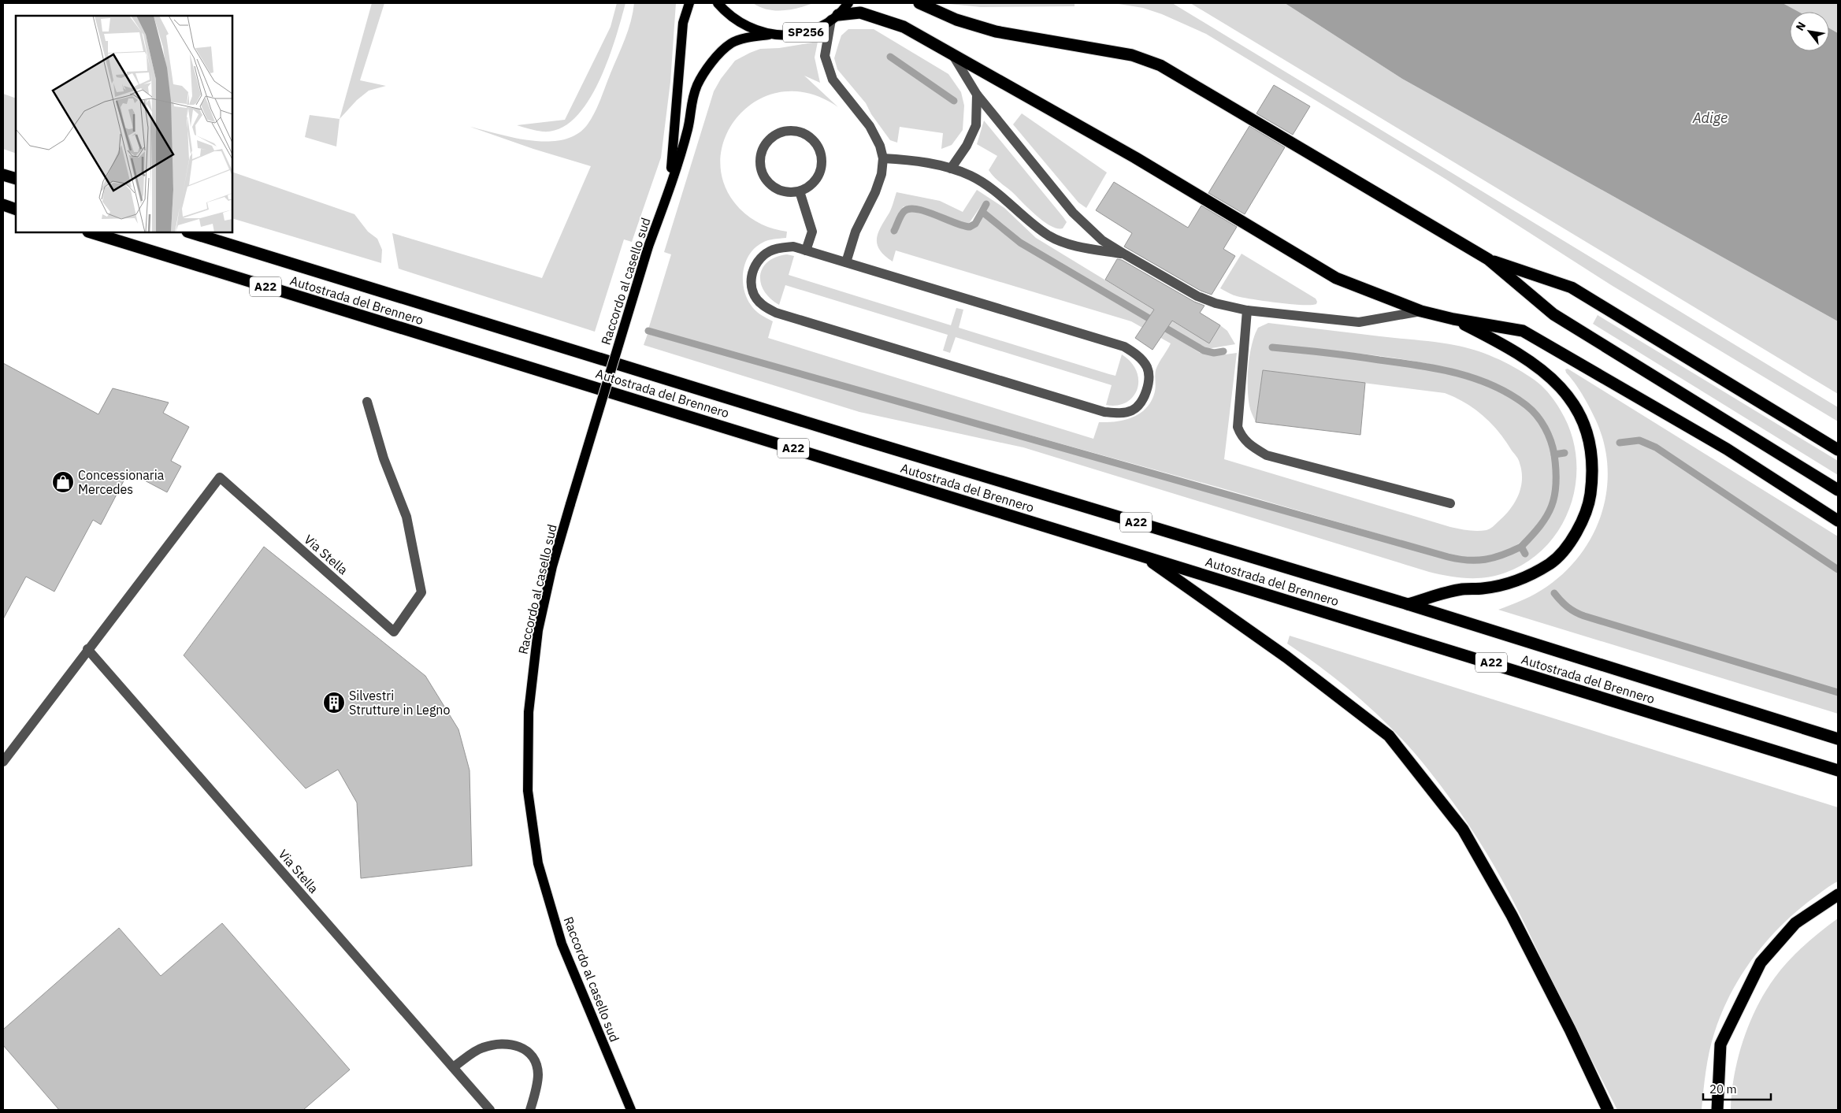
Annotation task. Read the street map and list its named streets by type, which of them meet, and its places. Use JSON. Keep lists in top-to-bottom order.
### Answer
{
  "streets": {
    "highway": ["A22", "Autostrada del Brennero"],
    "main road": ["SP256", "Raccordo al casello sud"],
    "street": ["Via Stella"]
  },
  "water": ["Adige"],
  "places": {
    "shop": ["Concessionaria Mercedes"],
    "building": ["Silvestri Strutture in Legno"]
  },
  "scale_bar": "20 m",
  "north": "top left"
}
